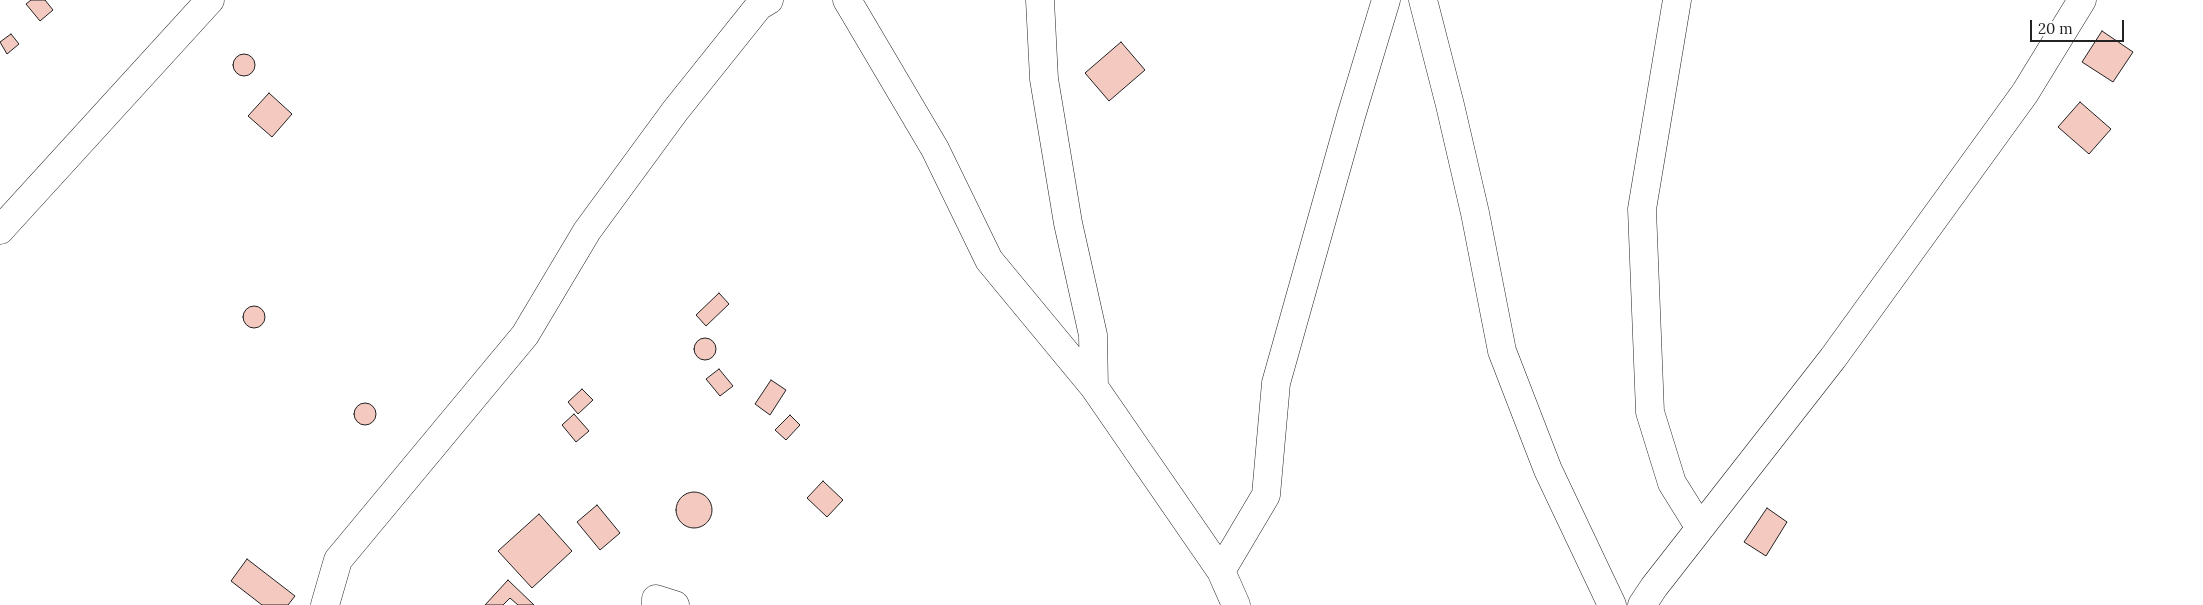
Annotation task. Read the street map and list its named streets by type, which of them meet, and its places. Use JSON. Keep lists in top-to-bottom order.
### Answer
{
  "scale_bar": "20 m"
}
